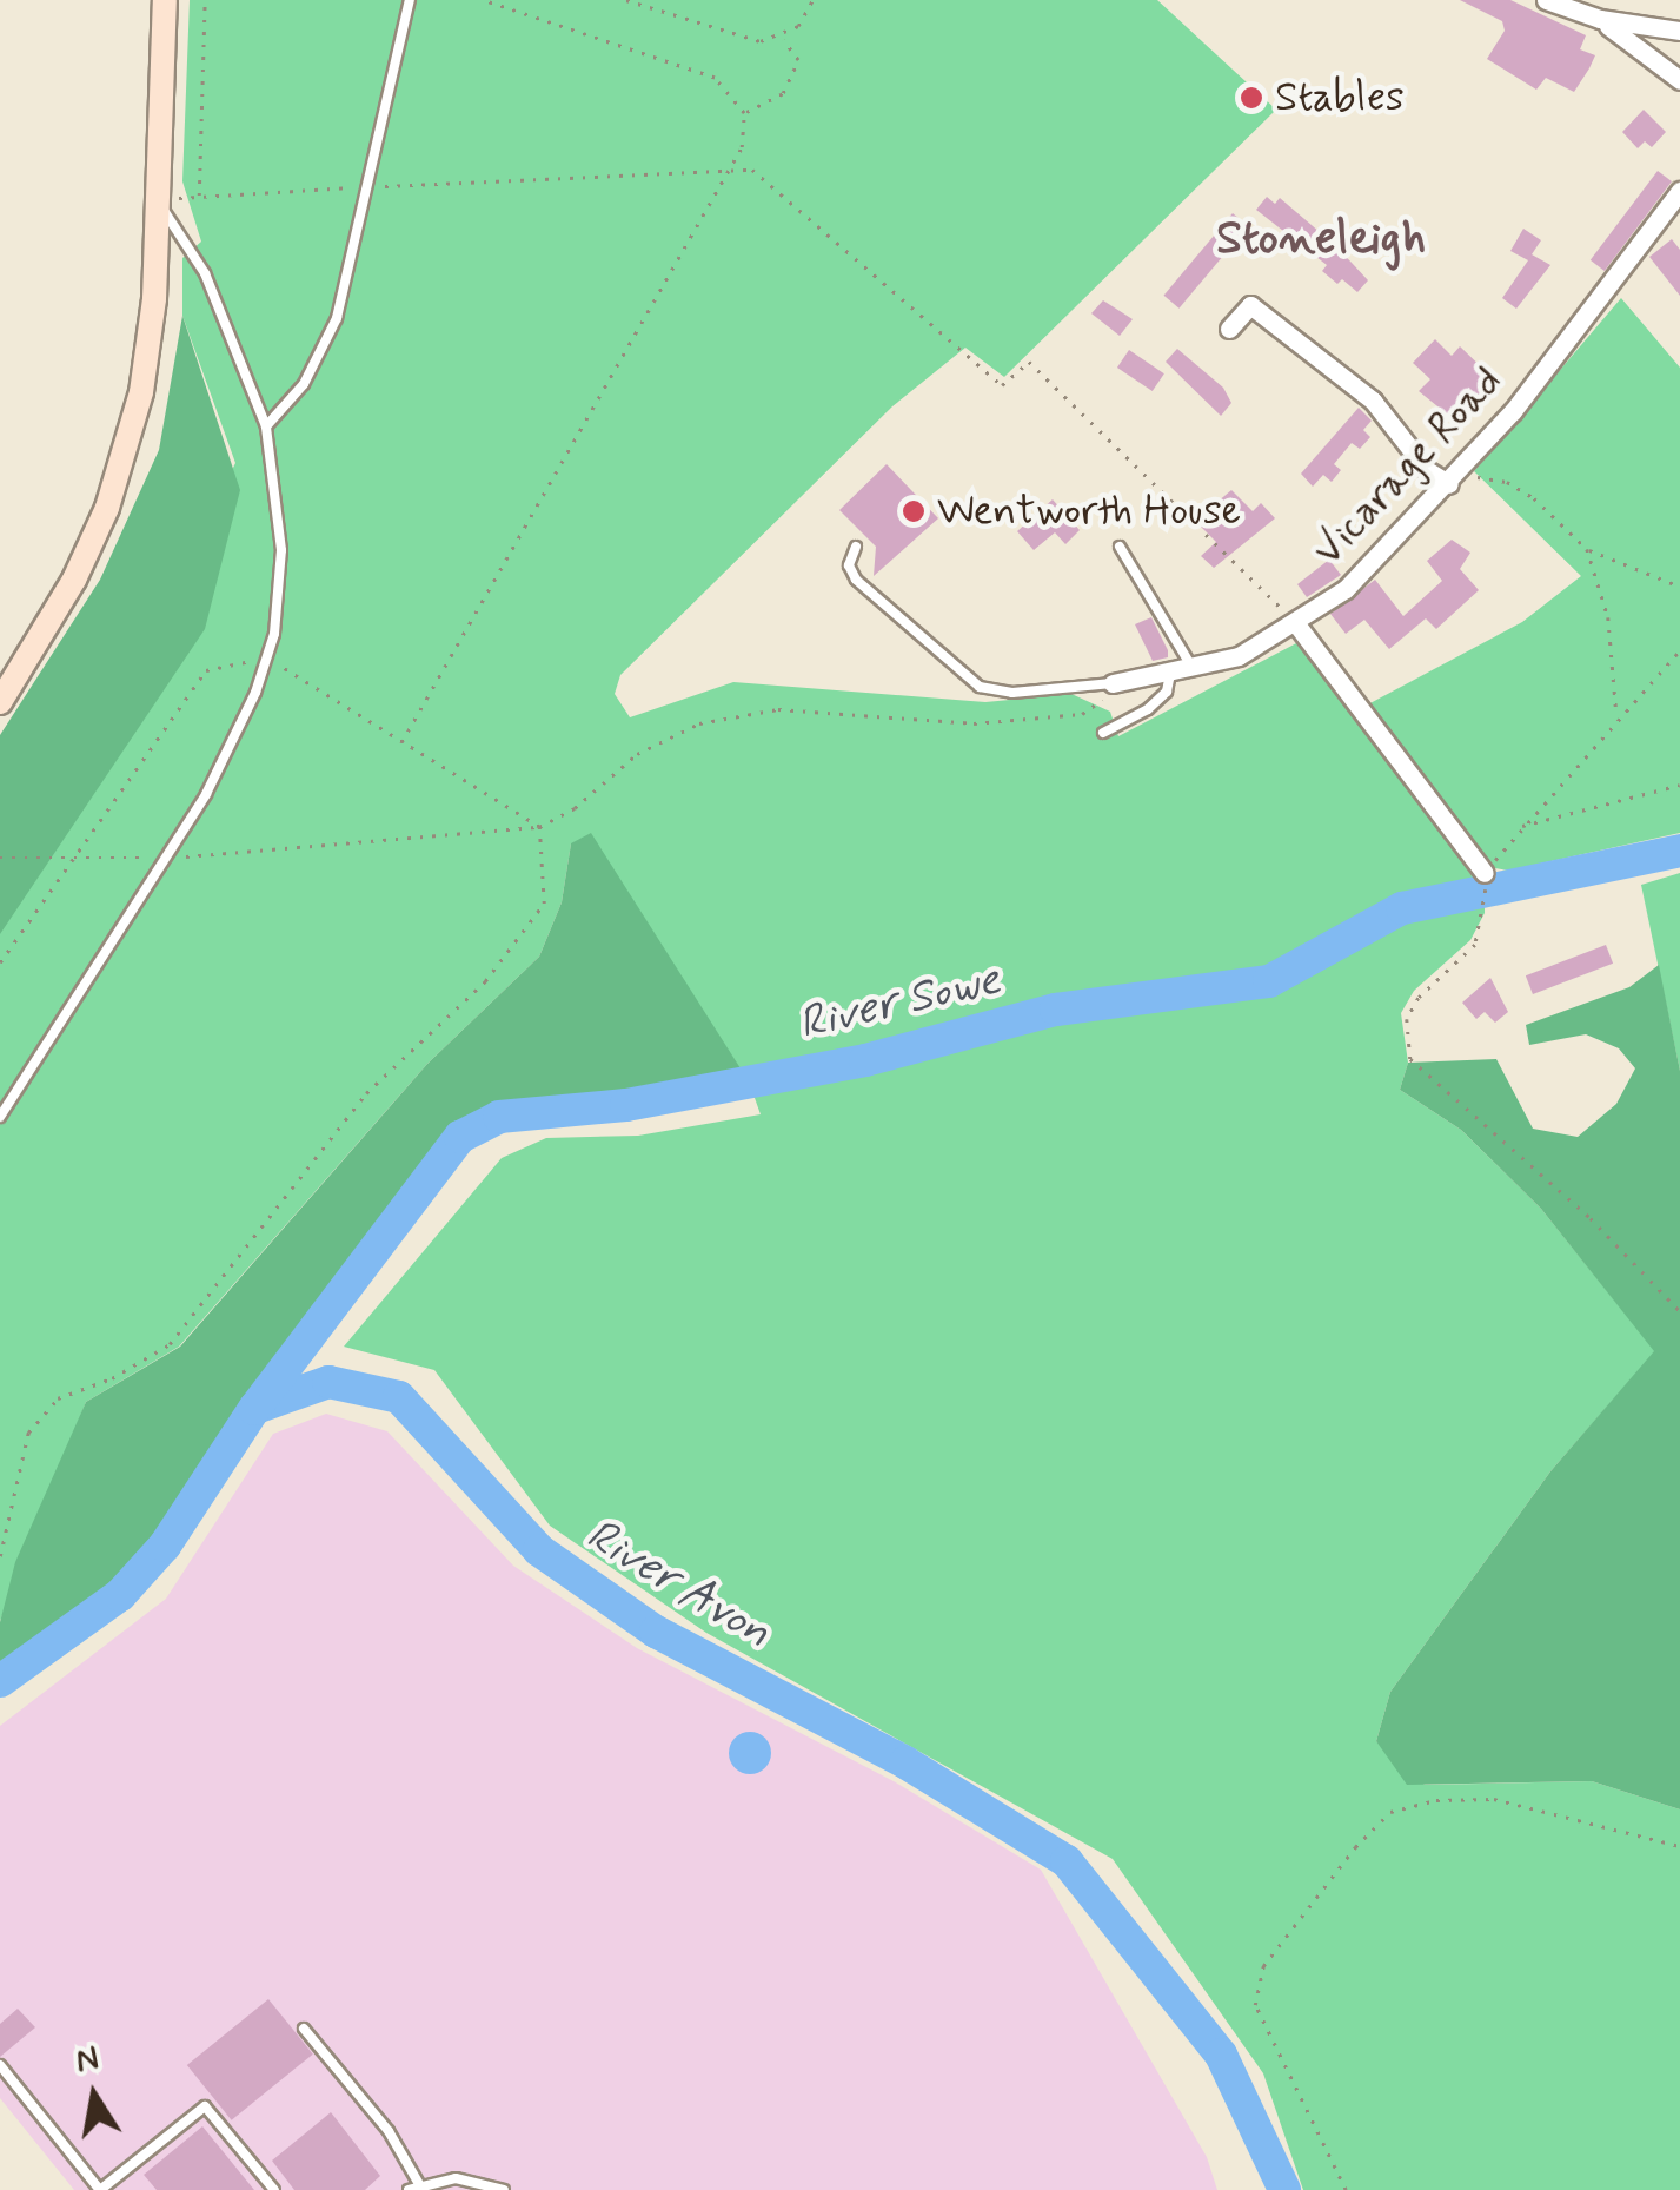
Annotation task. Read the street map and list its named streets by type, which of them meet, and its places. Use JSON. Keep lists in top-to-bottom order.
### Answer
{
  "streets": {
    "street": ["Vicarage Road"]
  },
  "districts": ["Stoneleigh"],
  "water": ["River Sowe", "River Avon"],
  "places": ["Stables", "Wentworth House"],
  "north": "top"
}
